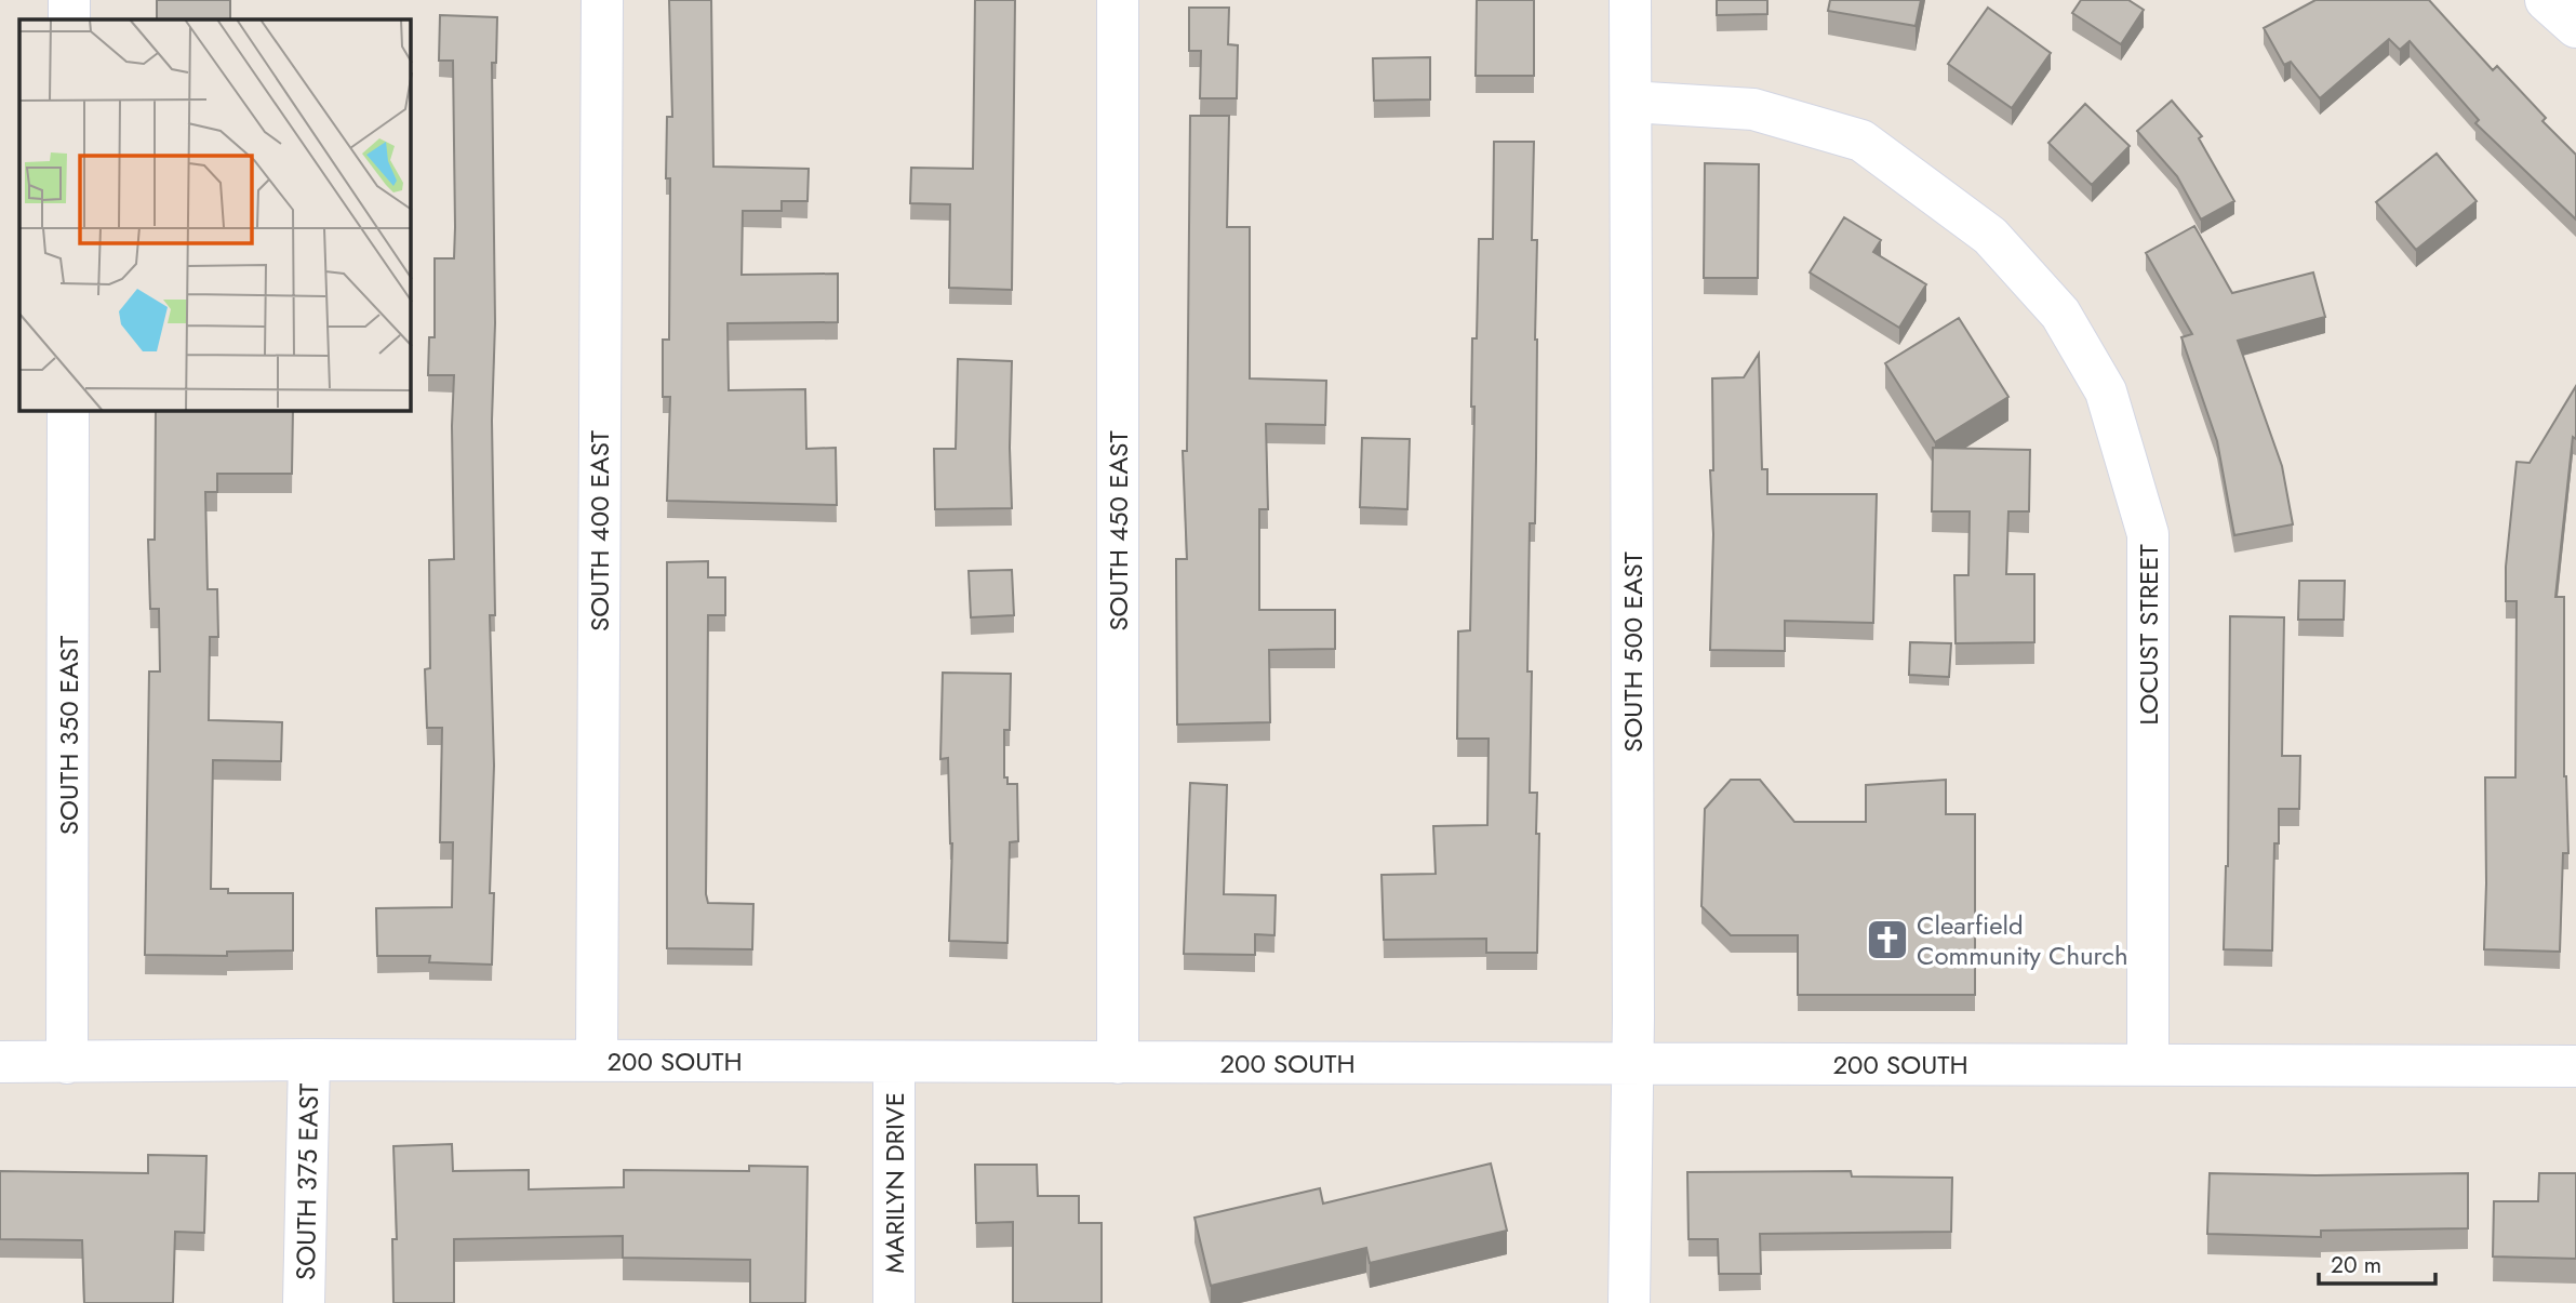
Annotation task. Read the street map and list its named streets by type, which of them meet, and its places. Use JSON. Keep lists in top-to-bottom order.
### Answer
{
  "streets": {
    "street": [
      "SOUTH 400 EAST",
      "SOUTH 450 EAST",
      "LOCUST STREET",
      "SOUTH 500 EAST",
      "SOUTH 350 EAST",
      "200 SOUTH",
      "SOUTH 375 EAST",
      "MARILYN DRIVE"
    ]
  },
  "crossings": [
    ["SOUTH 400 EAST", "200 SOUTH"],
    ["SOUTH 450 EAST", "200 SOUTH"],
    ["LOCUST STREET", "SOUTH 500 EAST"],
    ["LOCUST STREET", "200 SOUTH"],
    ["SOUTH 500 EAST", "200 SOUTH"],
    ["SOUTH 350 EAST", "200 SOUTH"],
    ["200 SOUTH", "SOUTH 375 EAST"],
    ["200 SOUTH", "MARILYN DRIVE"]
  ],
  "places": {
    "church": ["Clearfield Community Church"]
  },
  "scale_bar": "20 m"
}
